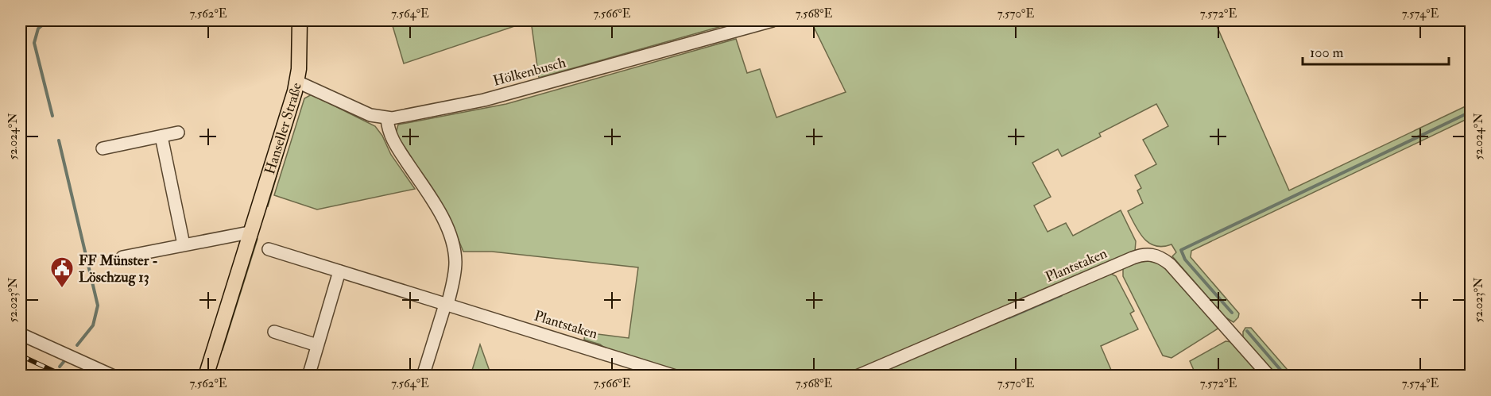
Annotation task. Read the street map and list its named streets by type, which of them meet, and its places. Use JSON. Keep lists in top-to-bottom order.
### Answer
{
  "streets": {
    "main road": ["Hanseller Straße"],
    "street": ["Hölkenbusch", "Plantstaken"]
  },
  "crossings": [
    ["Hölkenbusch", "Hanseller Straße"]
  ],
  "places": {
    "public building": ["FF Münster - Löschzug 13"]
  },
  "scale_bar": "100 m",
  "coordinates": [
    "7.562°E",
    "7.564°E",
    "7.566°E",
    "7.568°E",
    "7.570°E",
    "7.572°E",
    "7.574°E",
    "52.024°N",
    "52.023°N"
  ]
}
